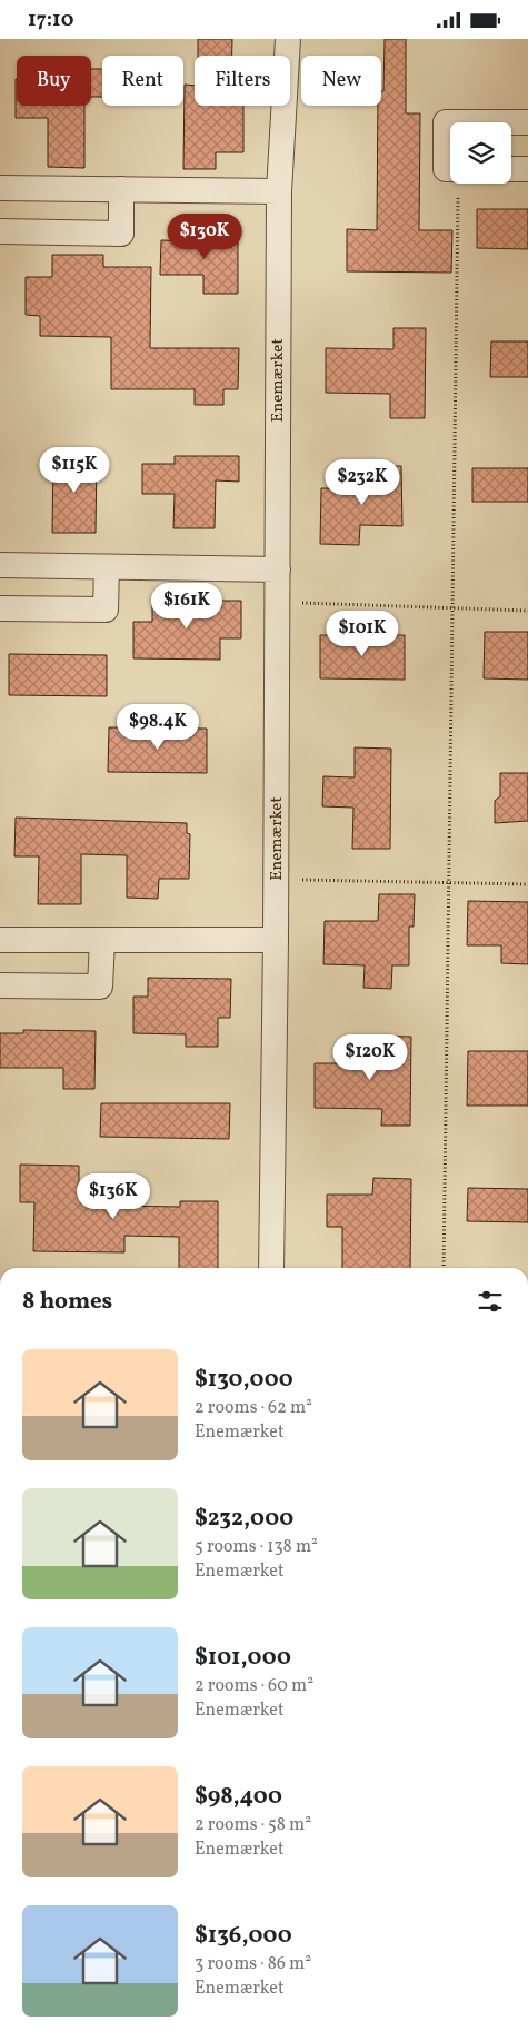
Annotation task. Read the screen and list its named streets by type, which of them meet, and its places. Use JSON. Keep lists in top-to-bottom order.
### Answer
{
  "streets": {
    "street": ["Enemærket"]
  },
  "page": {
    "status": "17:10",
    "chip": [
      "Buy",
      "Rent",
      "Filters",
      "New"
    ],
    "price": [
      "$130K",
      "$115K",
      "$232K",
      "$161K",
      "$101K",
      "$98.4K",
      "$120K",
      "$136K"
    ],
    "heading": "8 homes",
    "list": [
      {
        "name": "$130,000",
        "note": "2 rooms · 62 m² · Enemærket"
      },
      {
        "name": "$232,000",
        "note": "5 rooms · 138 m² · Enemærket"
      },
      {
        "name": "$101,000",
        "note": "2 rooms · 60 m² · Enemærket"
      },
      {
        "name": "$98,400",
        "note": "2 rooms · 58 m² · Enemærket"
      },
      {
        "name": "$136,000",
        "note": "3 rooms · 86 m² · Enemærket"
      }
    ]
  }
}
